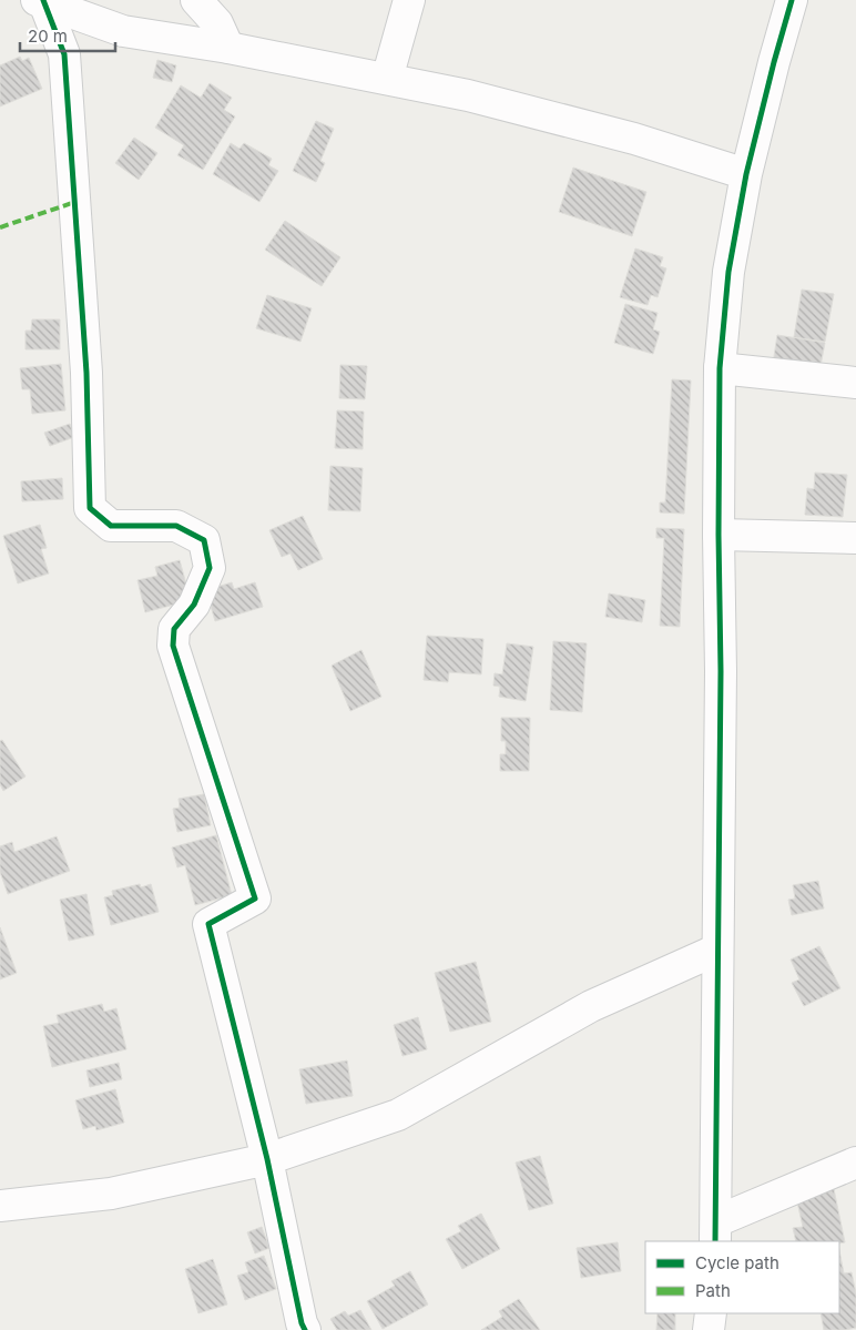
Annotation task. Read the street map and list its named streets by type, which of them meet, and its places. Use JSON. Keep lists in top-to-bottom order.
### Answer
{
  "legend": ["Cycle path", "Path"],
  "scale_bar": "20 m"
}
